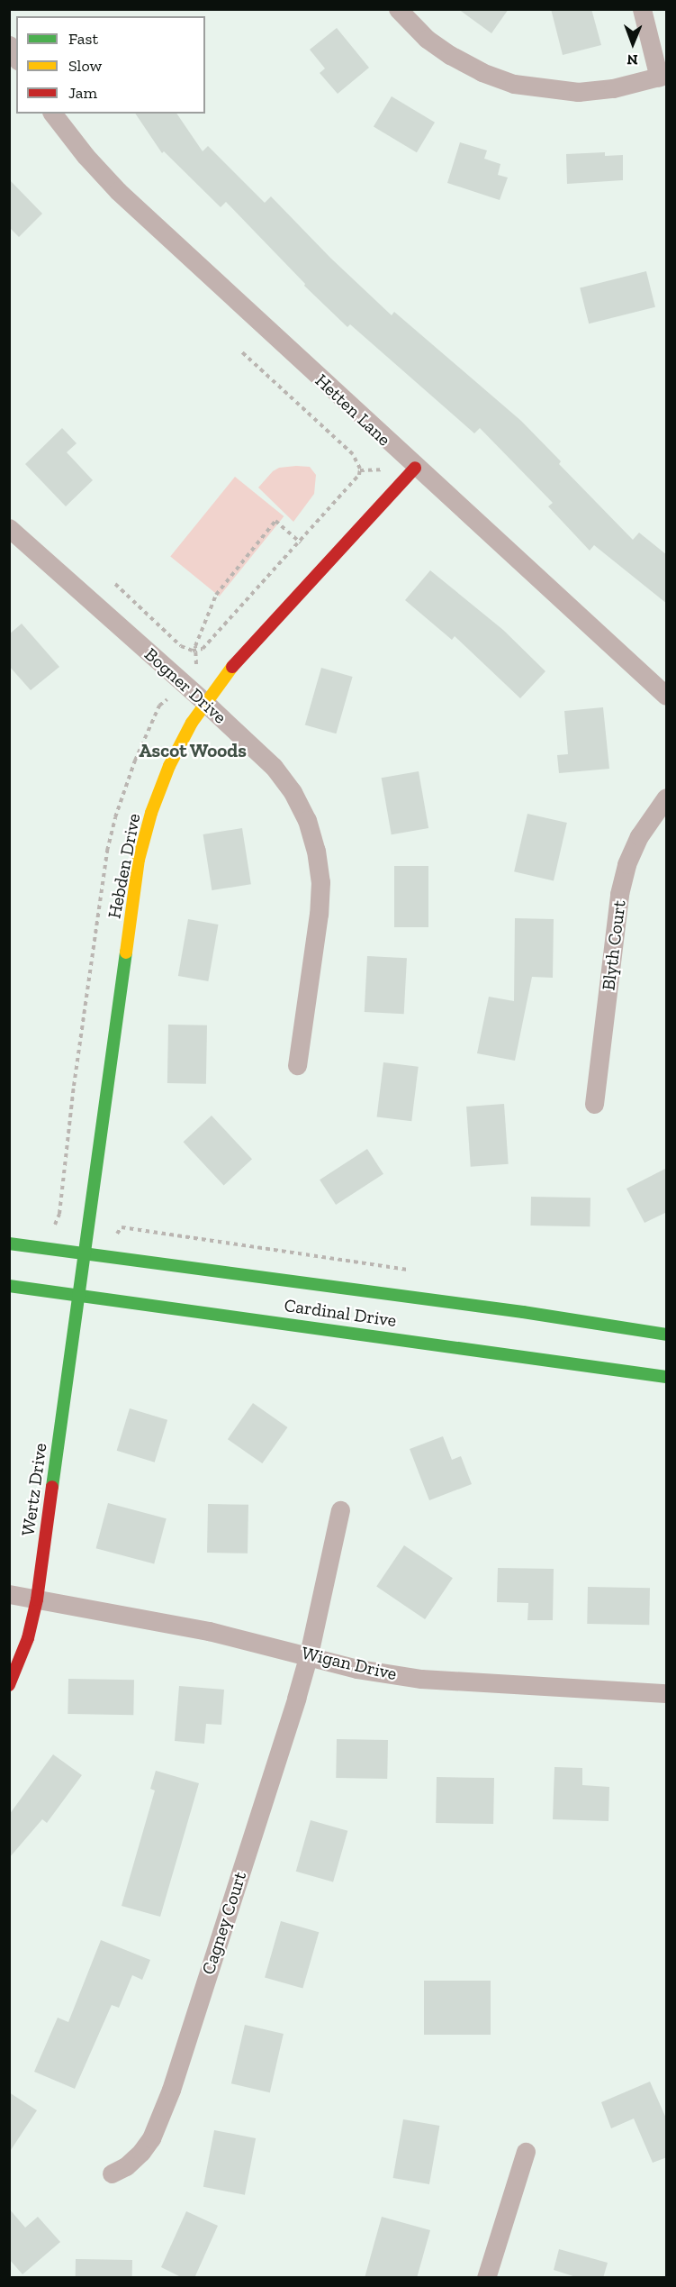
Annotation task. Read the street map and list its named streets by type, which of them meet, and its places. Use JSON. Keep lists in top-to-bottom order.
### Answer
{
  "streets": {
    "street": [
      "Hetten Lane",
      "Bogner Drive",
      "Hebden Drive",
      "Blyth Court",
      "Cardinal Drive",
      "Wertz Drive",
      "Wigan Drive",
      "Cagney Court"
    ]
  },
  "crossings": [
    ["Hetten Lane", "Hebden Drive"],
    ["Bogner Drive", "Hebden Drive"],
    ["Hebden Drive", "Cardinal Drive"],
    ["Hebden Drive", "Wertz Drive"],
    ["Cardinal Drive", "Wertz Drive"],
    ["Wertz Drive", "Wigan Drive"],
    ["Wigan Drive", "Cagney Court"]
  ],
  "districts": ["Ascot Woods"],
  "legend": ["Fast", "Slow", "Jam"],
  "north": "bottom"
}
